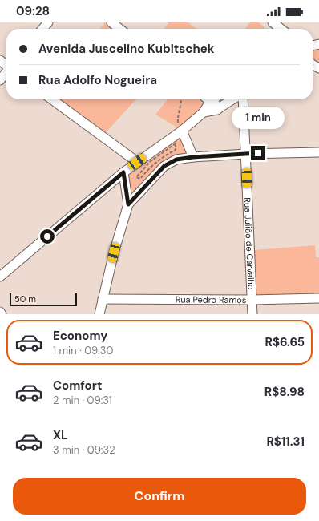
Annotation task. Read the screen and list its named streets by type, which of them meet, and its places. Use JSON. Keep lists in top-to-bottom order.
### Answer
{
  "streets": {
    "street": ["Rua Julião de Carvalho", "Rua Pedro Ramos"]
  },
  "crossings": [
    ["Rua Julião de Carvalho", "Rua Pedro Ramos"]
  ],
  "scale_bar": "50 m",
  "page": {
    "status": "09:28",
    "banner": ["Avenida Juscelino Kubitschek", "Rua Adolfo Nogueira"],
    "bubble": "1 min",
    "scale": "50 m",
    "list": [
      {
        "name": "Economy",
        "note": "1 min · 09:30",
        "value": "R$6.65"
      },
      {
        "name": "Comfort",
        "note": "2 min · 09:31",
        "value": "R$8.98"
      },
      {
        "name": "XL",
        "note": "3 min · 09:32",
        "value": "R$11.31"
      }
    ],
    "buttons": "Confirm"
  }
}
